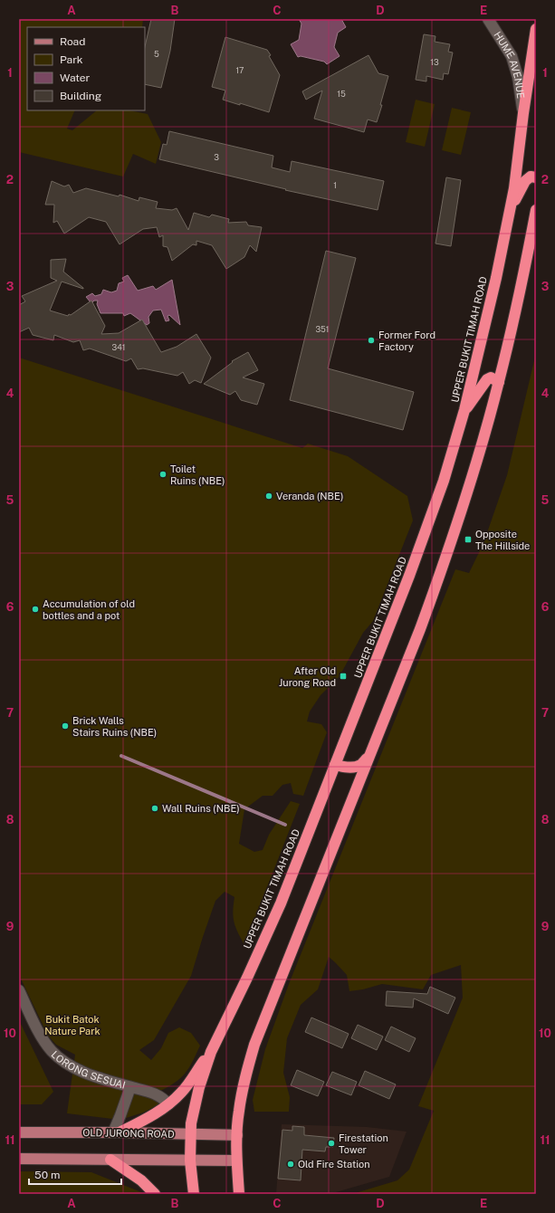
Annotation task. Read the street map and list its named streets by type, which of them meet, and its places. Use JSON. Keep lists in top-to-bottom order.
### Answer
{
  "streets": {
    "highway": ["UPPER BUKIT TIMAH ROAD"],
    "main road": ["OLD JURONG ROAD"],
    "street": ["HUME AVENUE", "LORONG SESUAI"]
  },
  "crossings": [
    ["HUME AVENUE", "UPPER BUKIT TIMAH ROAD"],
    ["UPPER BUKIT TIMAH ROAD", "OLD JURONG ROAD"],
    ["LORONG SESUAI", "OLD JURONG ROAD"]
  ],
  "parks": ["Bukit Batok Nature Park"],
  "places": {
    "other": [
      "Former Ford Factory",
      "Toilet Ruins (NBE)",
      "Veranda (NBE)",
      "Accumulation of old bottles and a pot",
      "Brick Walls Stairs Ruins (NBE)",
      "Wall Ruins (NBE)",
      "Firestation Tower",
      "Old Fire Station"
    ],
    "transit": ["Opposite The Hillside", "After Old Jurong Road"]
  },
  "house_numbers": [
    "5",
    "13",
    "17",
    "15",
    "3",
    "1",
    "351",
    "341"
  ],
  "legend": [
    "Road",
    "Park",
    "Water",
    "Building"
  ],
  "scale_bar": "50 m",
  "grid": {
    "columns": [
      "A",
      "B",
      "C",
      "D",
      "E"
    ],
    "rows": [
      "1",
      "2",
      "3",
      "4",
      "5",
      "6",
      "7",
      "8",
      "9",
      "10",
      "11"
    ]
  }
}
